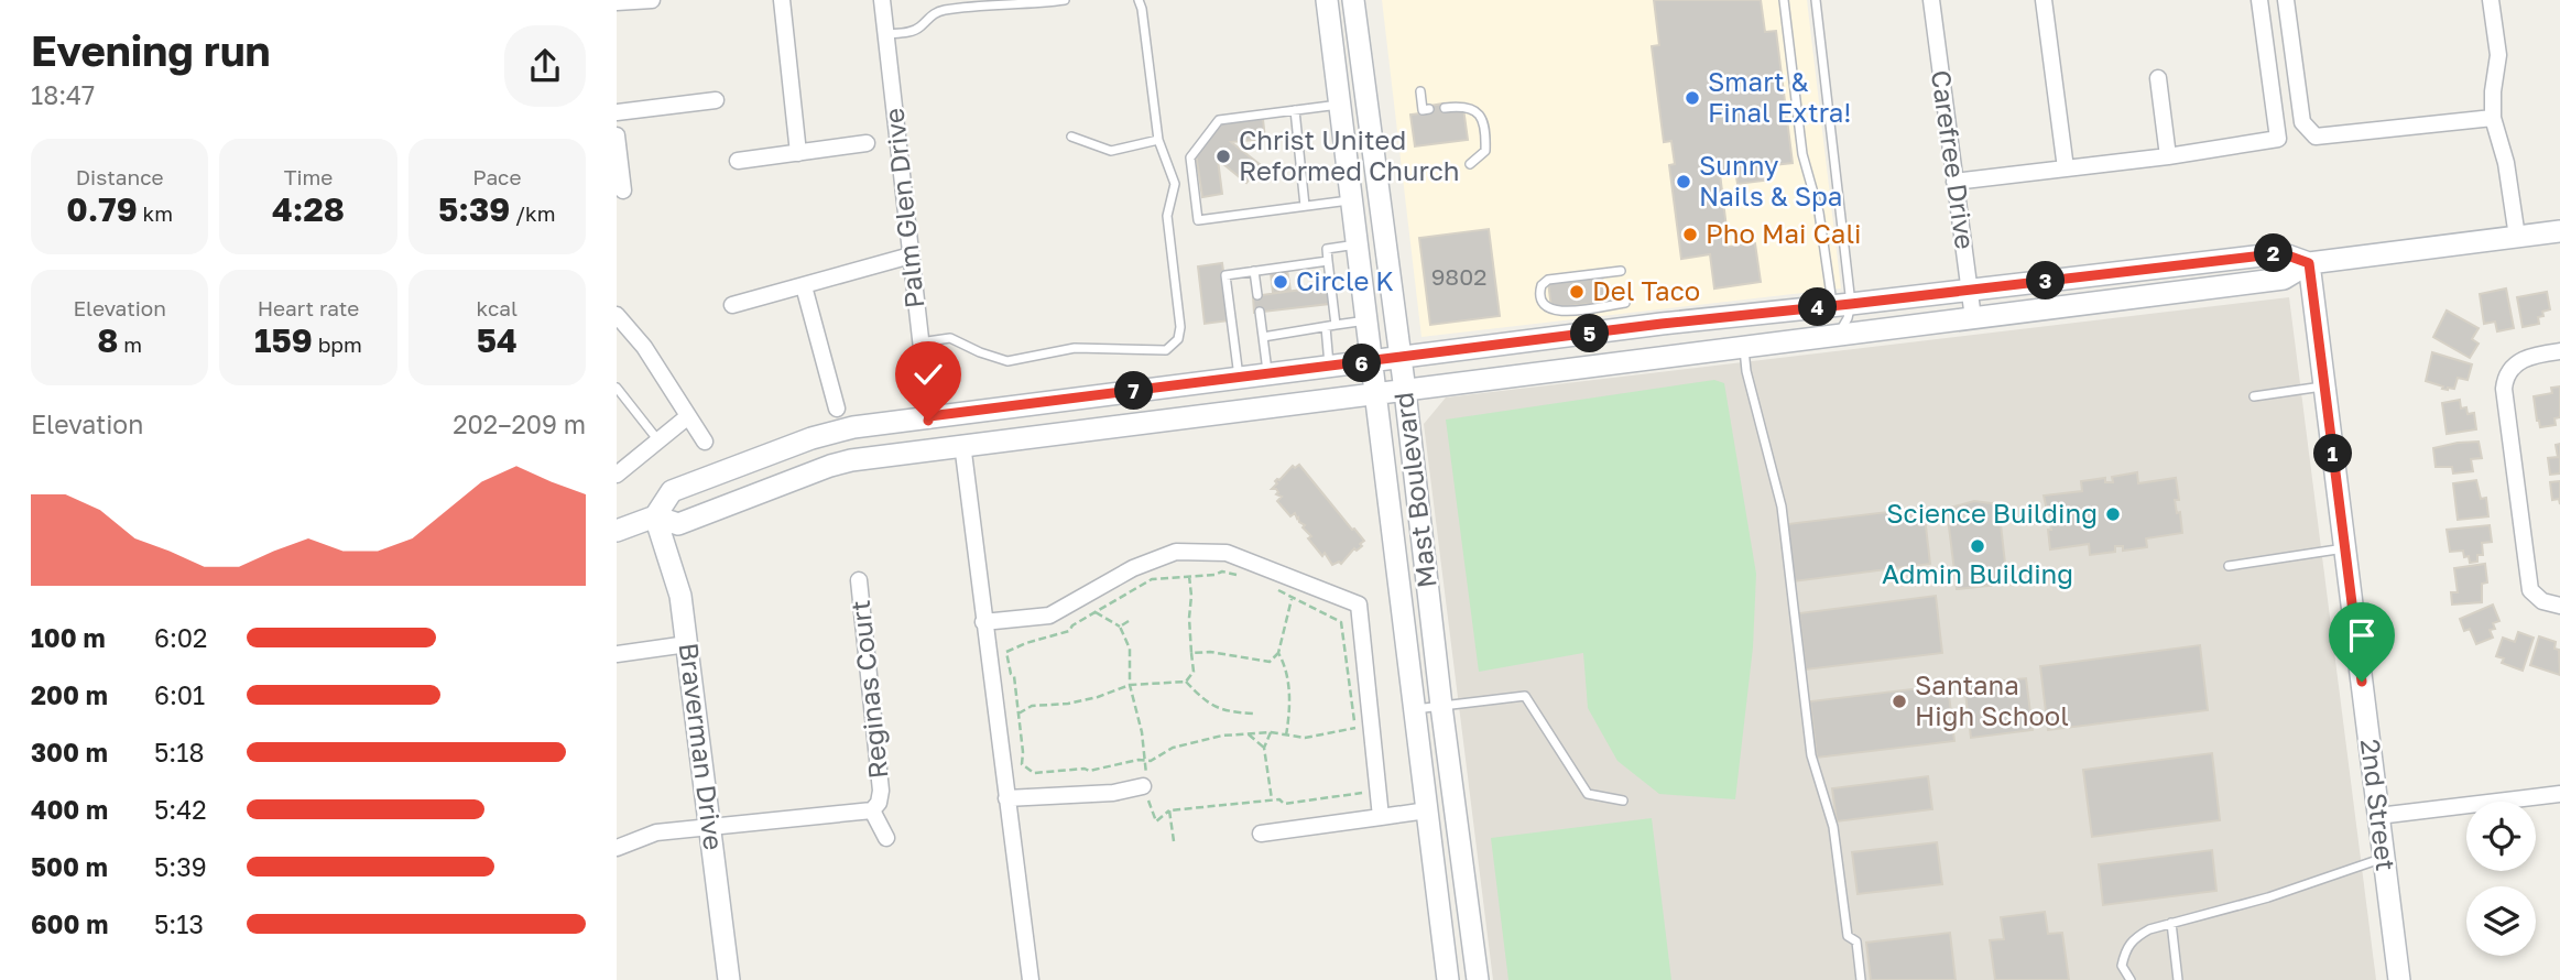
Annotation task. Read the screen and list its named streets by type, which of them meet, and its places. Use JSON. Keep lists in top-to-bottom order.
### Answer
{
  "streets": {
    "main road": ["Mast Boulevard", "Braverman Drive", "2nd Street"],
    "street": ["Carefree Drive", "Palm Glen Drive", "Reginas Court"]
  },
  "places": [
    "Smart & Final Extra!",
    "Christ United Reformed Church",
    "Sunny Nails & Spa",
    "Pho Mai Cali",
    "Circle K",
    "Del Taco",
    "Science Building",
    "Admin Building",
    "Santana High School"
  ],
  "house_numbers": ["9802"],
  "page": {
    "heading": ["Evening run", "18:47"],
    "stats": [
      ["Distance", "0.79 km"],
      ["Time", "4:28"],
      ["Pace", "5:39 /km"],
      ["Elevation", "8 m"],
      ["Heart rate", "159 bpm"],
      ["kcal", "54"]
    ],
    "pins": [
      "2",
      "3",
      "4",
      "5",
      "6",
      "7",
      "1"
    ],
    "chart": ["Elevation", "202–209 m"],
    "list": [
      {
        "name": "100 m",
        "note": "6:02"
      },
      {
        "name": "200 m",
        "note": "6:01"
      },
      {
        "name": "300 m",
        "note": "5:18"
      },
      {
        "name": "400 m",
        "note": "5:42"
      },
      {
        "name": "500 m",
        "note": "5:39"
      },
      {
        "name": "600 m",
        "note": "5:13"
      }
    ]
  }
}
